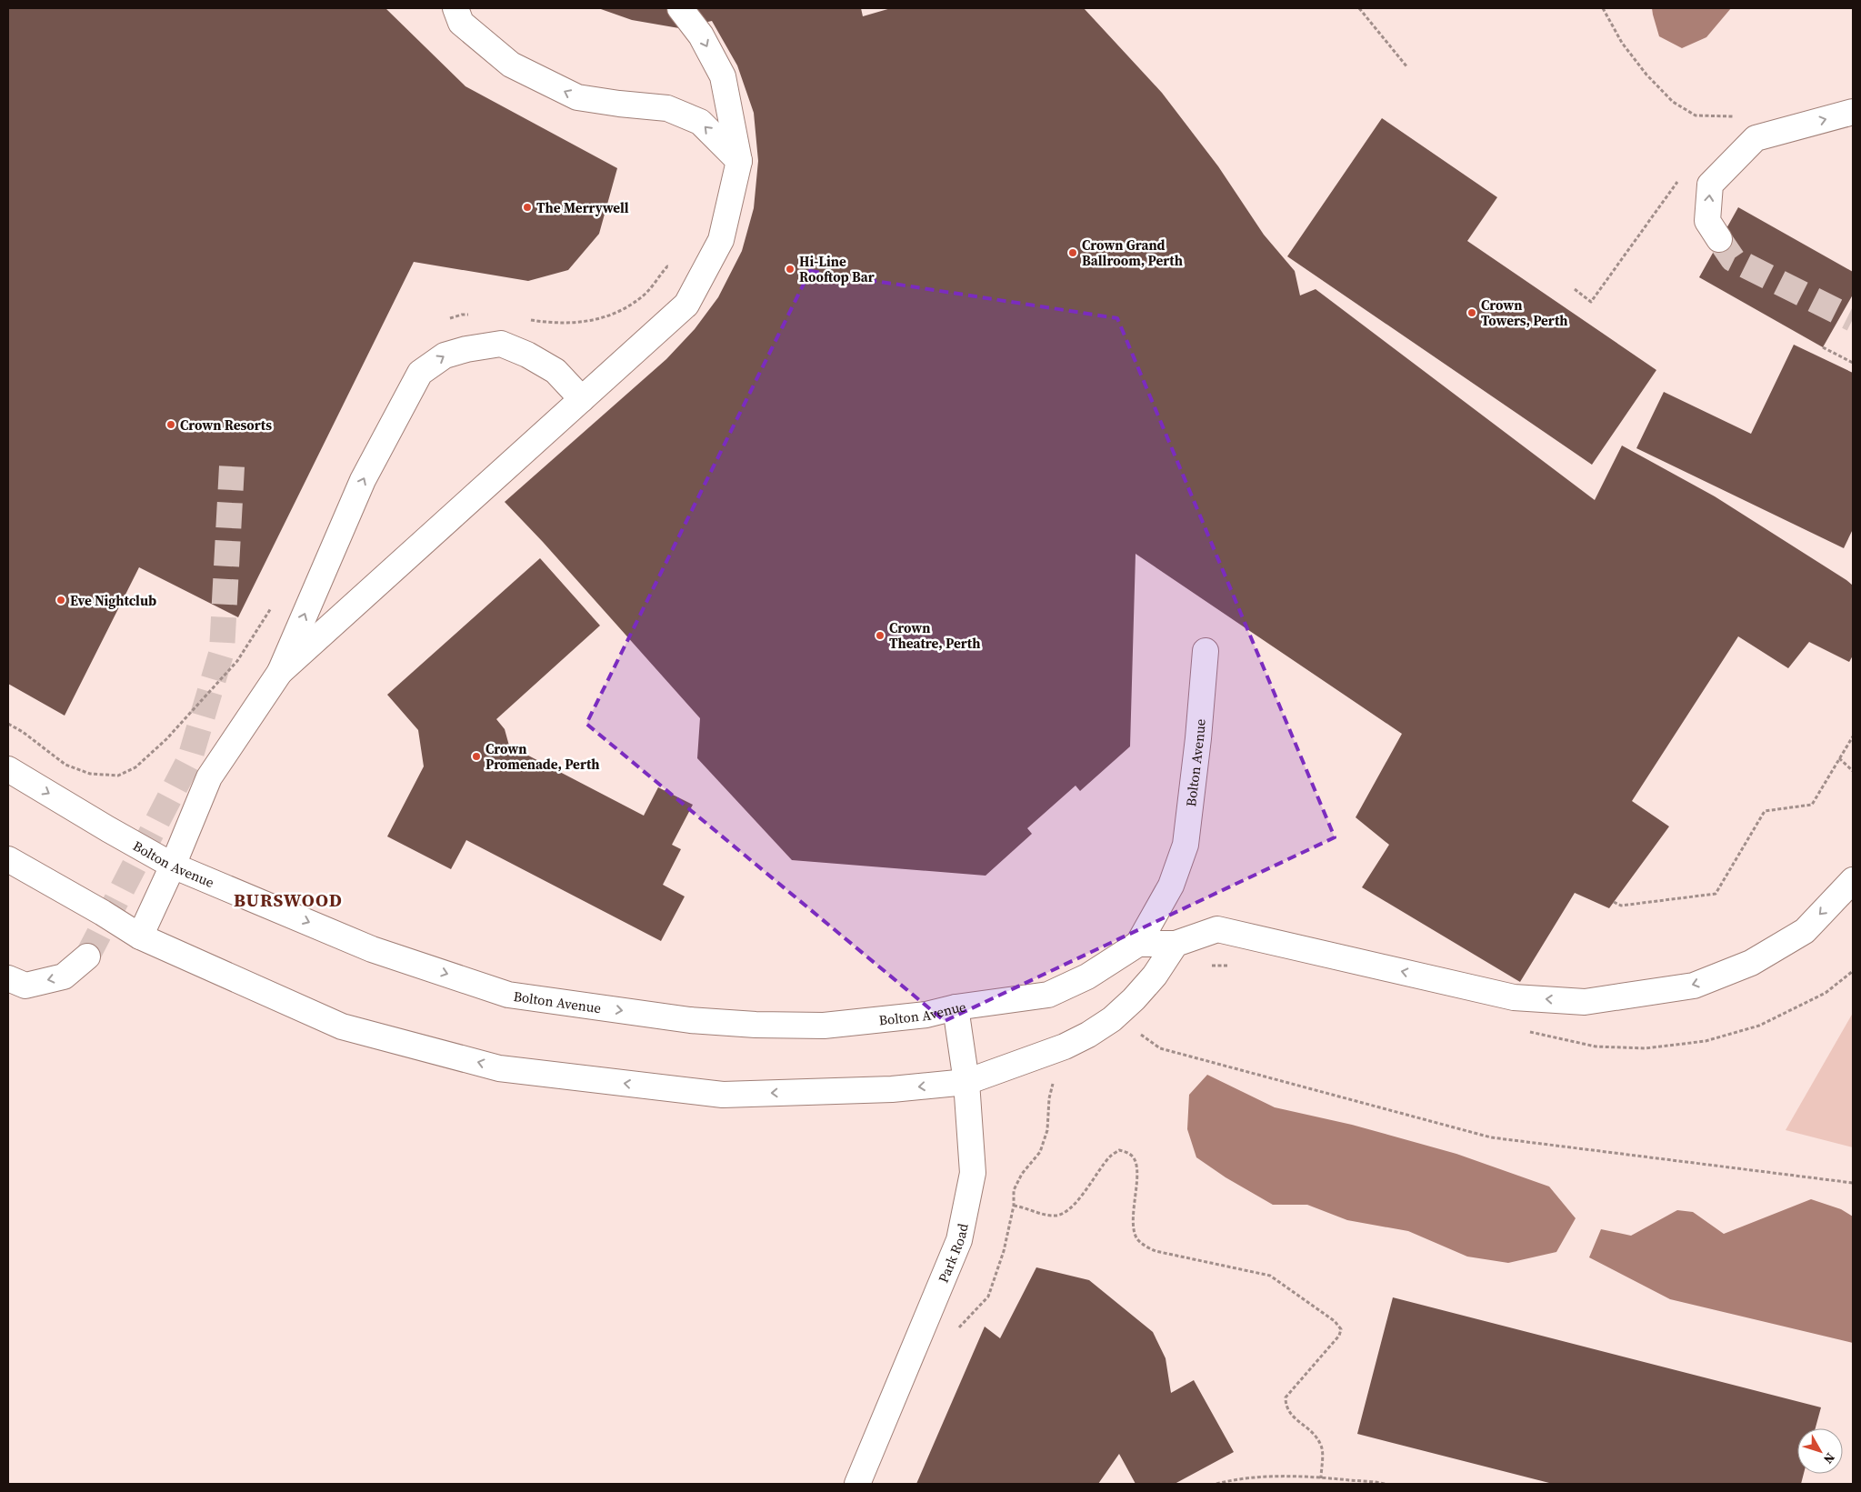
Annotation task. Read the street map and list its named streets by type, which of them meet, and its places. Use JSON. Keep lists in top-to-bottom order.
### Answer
{
  "streets": {
    "street": ["Bolton Avenue", "Park Road"]
  },
  "crossings": [
    ["Bolton Avenue", "Park Road"]
  ],
  "districts": ["BURSWOOD"],
  "places": [
    "The Merrywell",
    "Crown Grand Ballroom, Perth",
    "Hi-Line Rooftop Bar",
    "Crown Towers, Perth",
    "Crown Resorts",
    "Eve Nightclub",
    "Crown Theatre, Perth",
    "Crown Promenade, Perth"
  ],
  "north": "bottom right"
}
